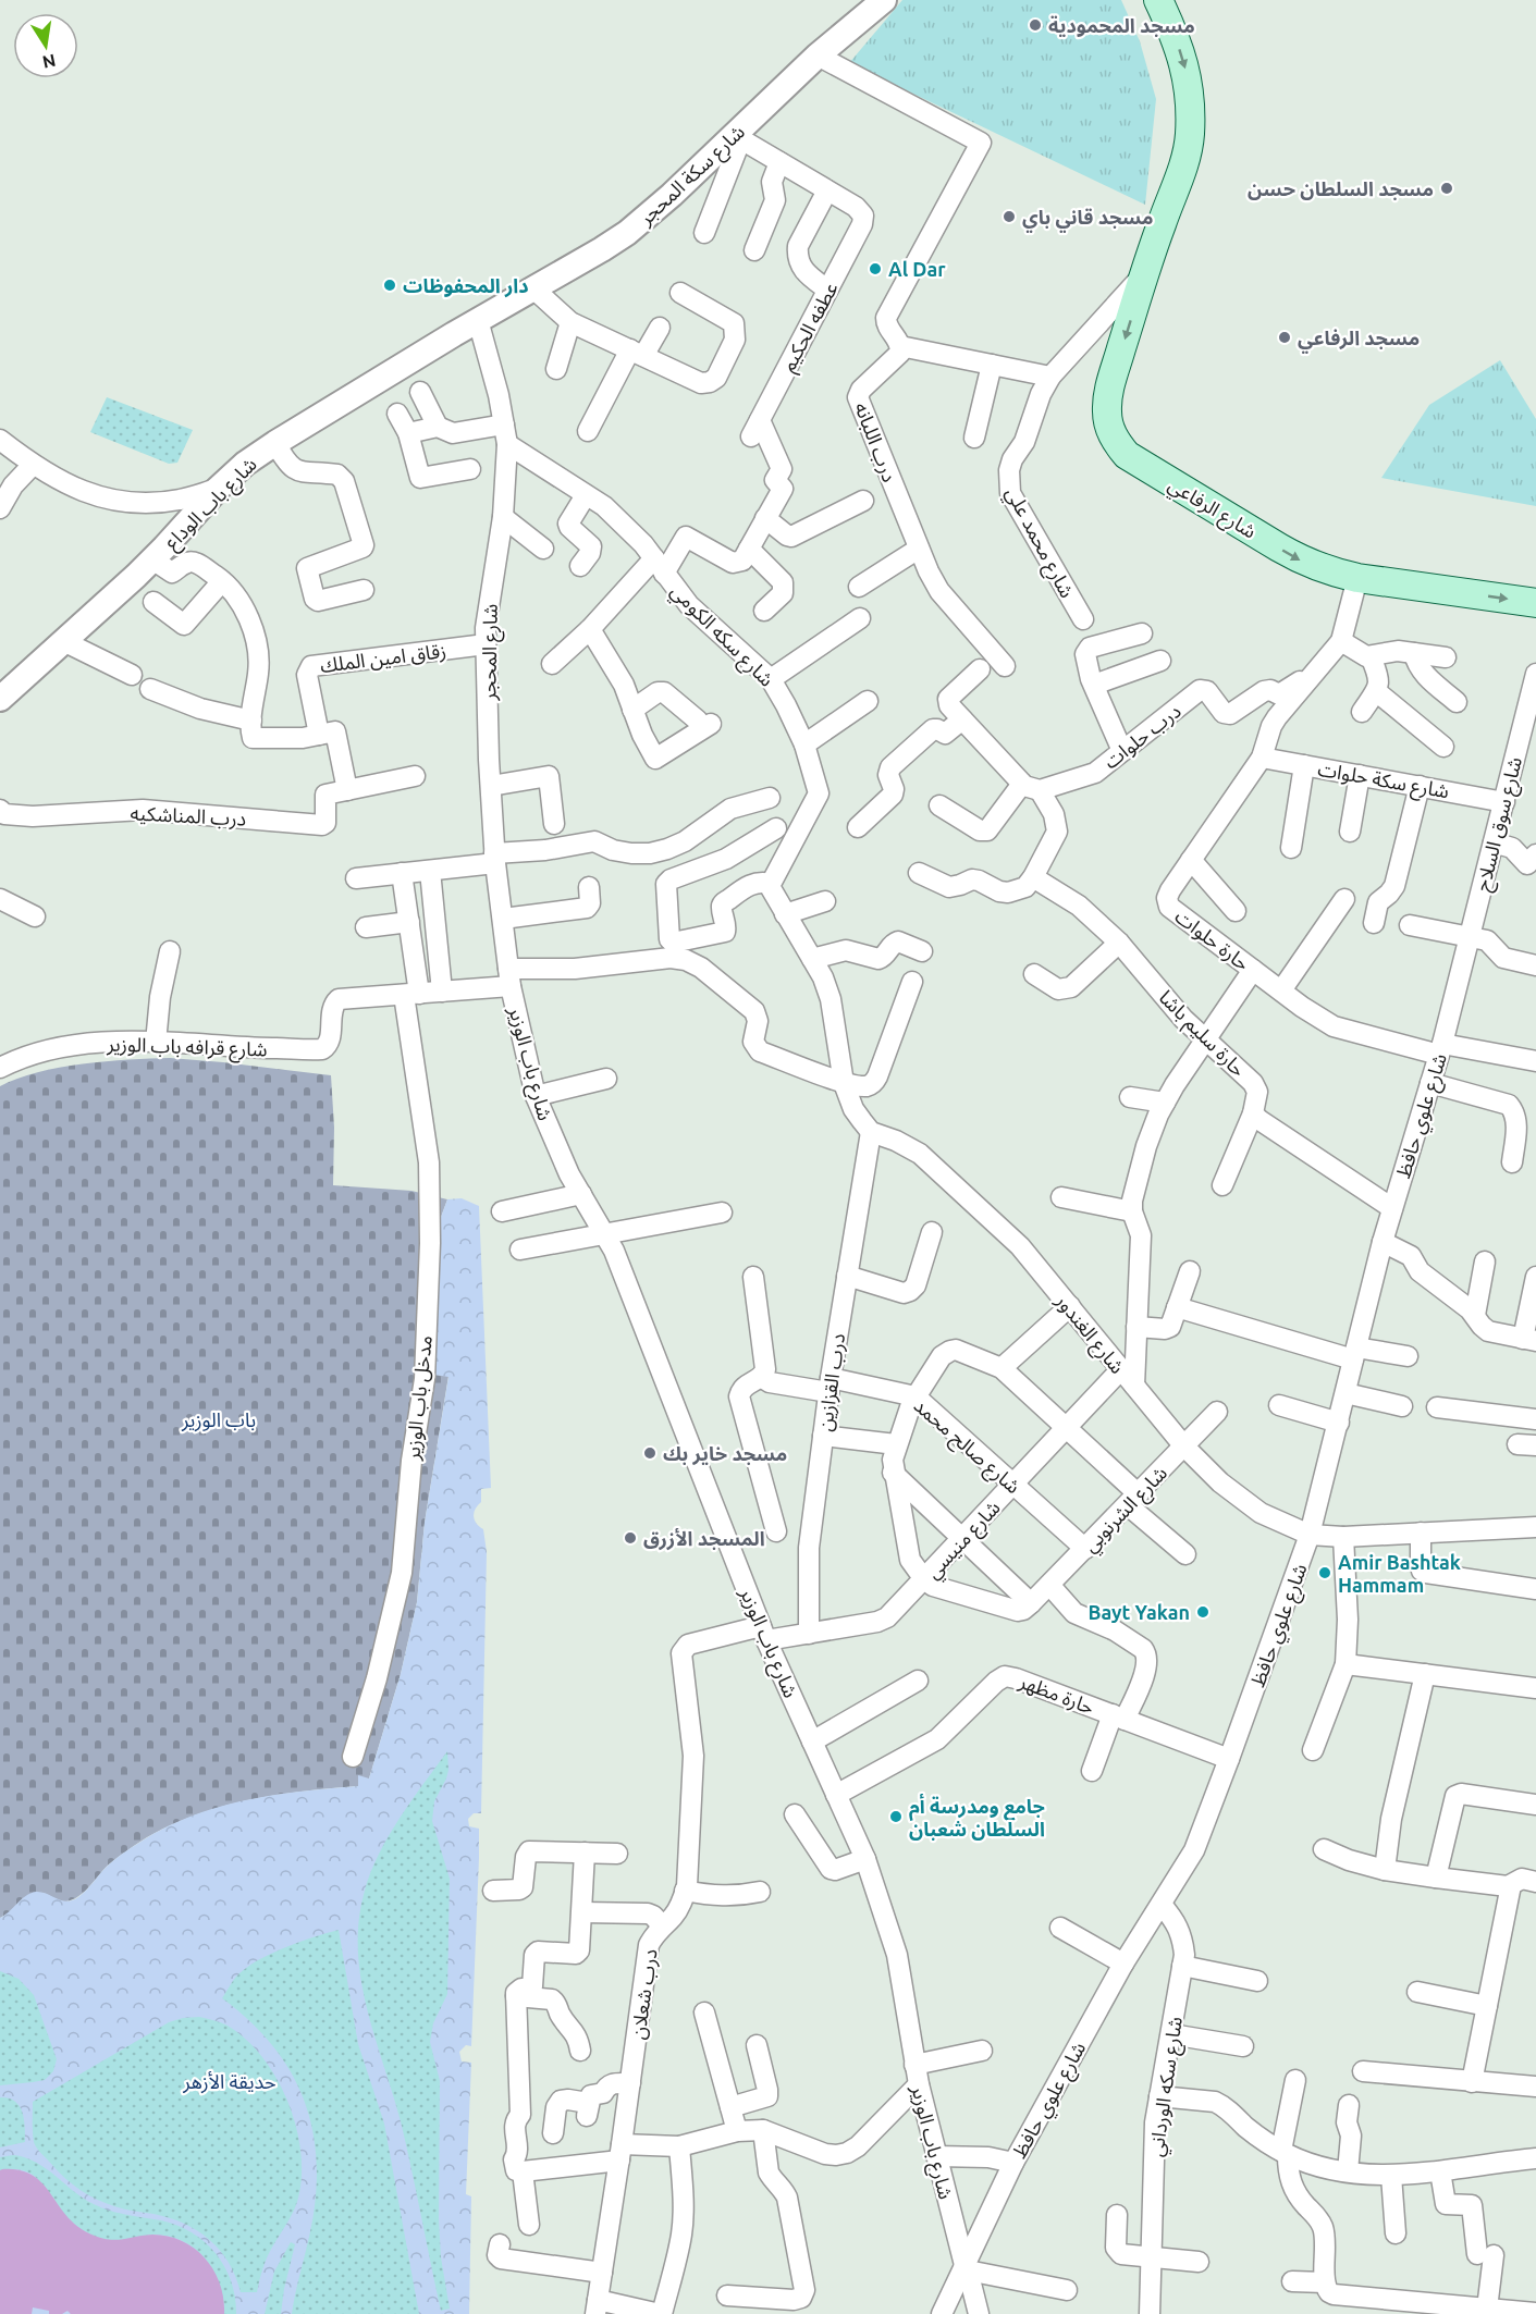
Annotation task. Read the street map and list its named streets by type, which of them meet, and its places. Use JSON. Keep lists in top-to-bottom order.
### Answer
{
  "streets": {
    "main road": ["شارع الرفاعي"],
    "street": [
      "شارع سكة المحجر",
      "عطفه الحكيم",
      "درب اللبانه",
      "شارع باب الوداع",
      "شارع محمد علي",
      "شارع سكه الكومي",
      "شارع المحجر",
      "زقاق امين الملك",
      "درب حلوات",
      "شارع سكة حلوات",
      "درب المناشكيه",
      "شارع سوق السلاح",
      "حارة حلوات",
      "حارة سليم باشا",
      "شارع قرافه باب الوزير",
      "شارع باب الوزير",
      "شارع علوي حافظ",
      "شارع الغندور",
      "درب القزازين",
      "مدخل باب الوزير",
      "شارع صالح محمد",
      "شارع الشرنوبي",
      "شارع منيسي",
      "حارة مظهر",
      "درب شعلان",
      "شارع سكه الورداني"
    ]
  },
  "crossings": [
    ["شارع سكة المحجر", "شارع باب الوداع"],
    ["شارع سكة المحجر", "شارع المحجر"],
    ["شارع باب الوداع", "شارع المحجر"],
    ["شارع الرفاعي", "شارع محمد علي"],
    ["شارع سكه الكومي", "شارع المحجر"],
    ["شارع المحجر", "زقاق امين الملك"],
    ["شارع المحجر", "شارع باب الوزير"],
    ["درب حلوات", "حارة حلوات"],
    ["شارع سكة حلوات", "شارع سوق السلاح"],
    ["شارع سكة حلوات", "حارة حلوات"],
    ["شارع سوق السلاح", "شارع علوي حافظ"],
    ["حارة حلوات", "شارع علوي حافظ"],
    ["شارع قرافه باب الوزير", "مدخل باب الوزير"],
    ["شارع باب الوزير", "شارع علوي حافظ"],
    ["شارع باب الوزير", "شارع منيسي"],
    ["شارع باب الوزير", "حارة مظهر"],
    ["شارع باب الوزير", "درب شعلان"],
    ["شارع علوي حافظ", "شارع الغندور"],
    ["شارع علوي حافظ", "حارة مظهر"],
    ["شارع علوي حافظ", "شارع سكه الورداني"],
    ["شارع الغندور", "درب القزازين"],
    ["شارع الغندور", "شارع الشرنوبي"],
    ["شارع الغندور", "شارع منيسي"],
    ["درب القزازين", "شارع صالح محمد"],
    ["درب القزازين", "شارع منيسي"],
    ["شارع صالح محمد", "شارع الشرنوبي"],
    ["شارع صالح محمد", "شارع منيسي"],
    ["شارع منيسي", "درب شعلان"]
  ],
  "parks": ["باب الوزير", "حديقة الأزهر"],
  "places": [
    "مسجد المحمودية",
    "مسجد السلطان حسن",
    "مسجد قاني باي",
    "Al Dar",
    "دار المحفوظات",
    "مسجد الرفاعي",
    "مسجد خاير بك",
    "المسجد الأزرق",
    "Amir Bashtak Hammam",
    "Bayt Yakan",
    "جامع ومدرسة أم السلطان شعبان"
  ],
  "north": "bottom"
}
